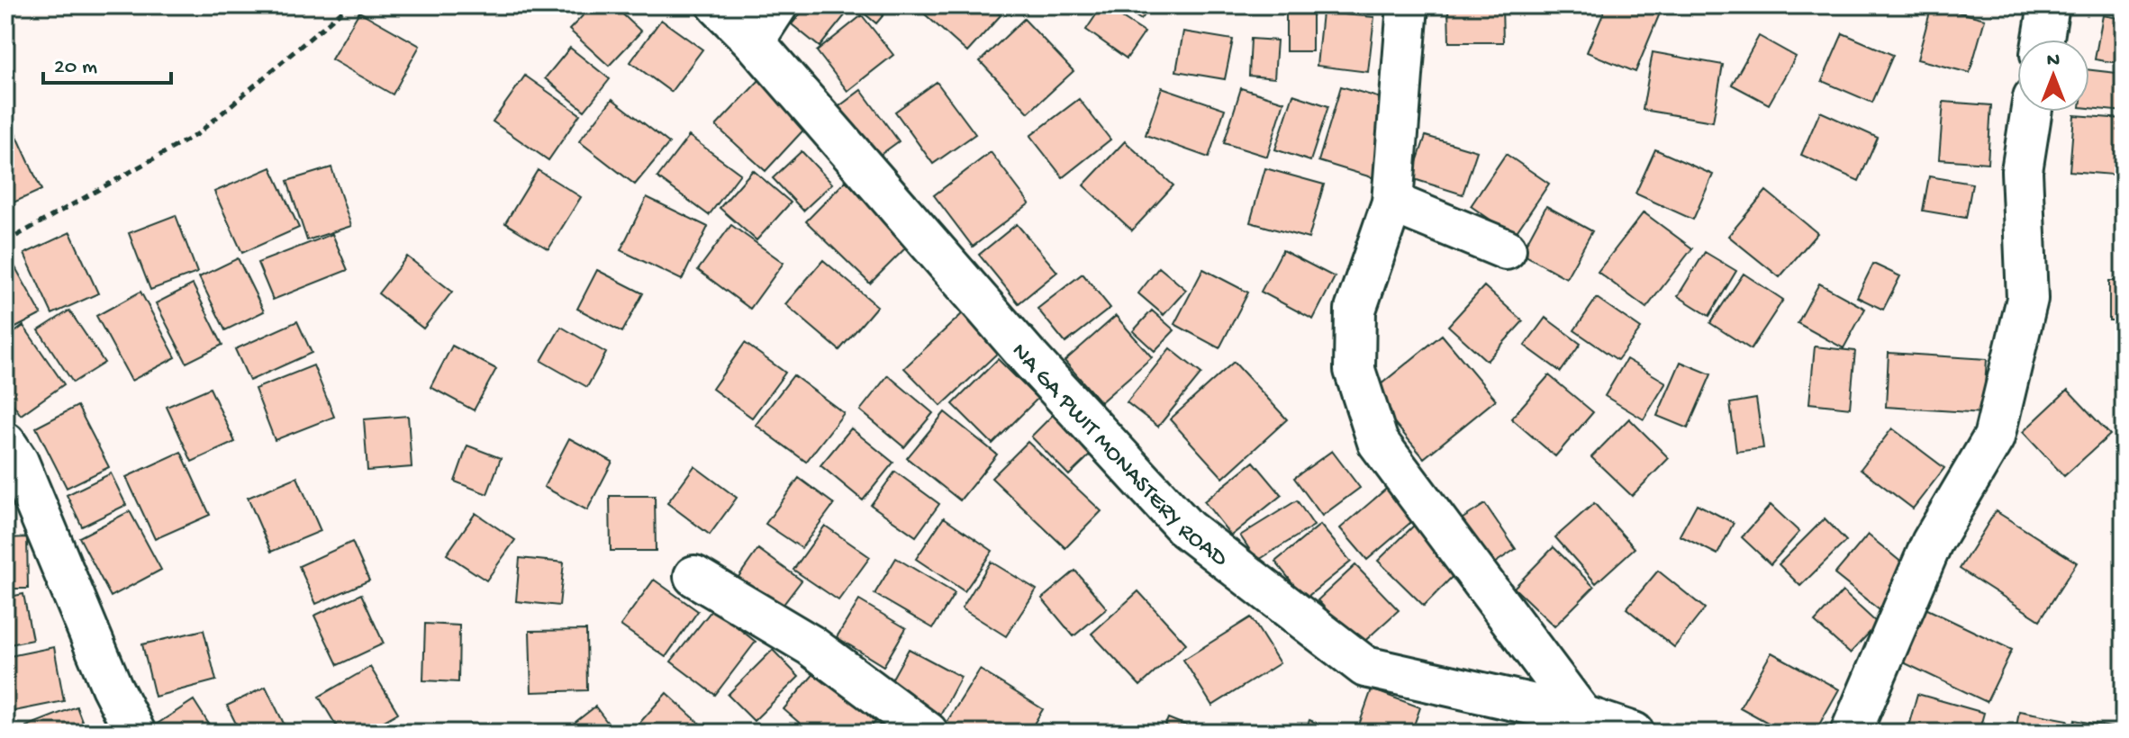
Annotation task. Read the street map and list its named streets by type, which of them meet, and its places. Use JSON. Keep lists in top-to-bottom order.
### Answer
{
  "streets": {
    "street": ["NA GA PWIT MONASTERY ROAD"]
  },
  "scale_bar": "20 m",
  "north": "top"
}
